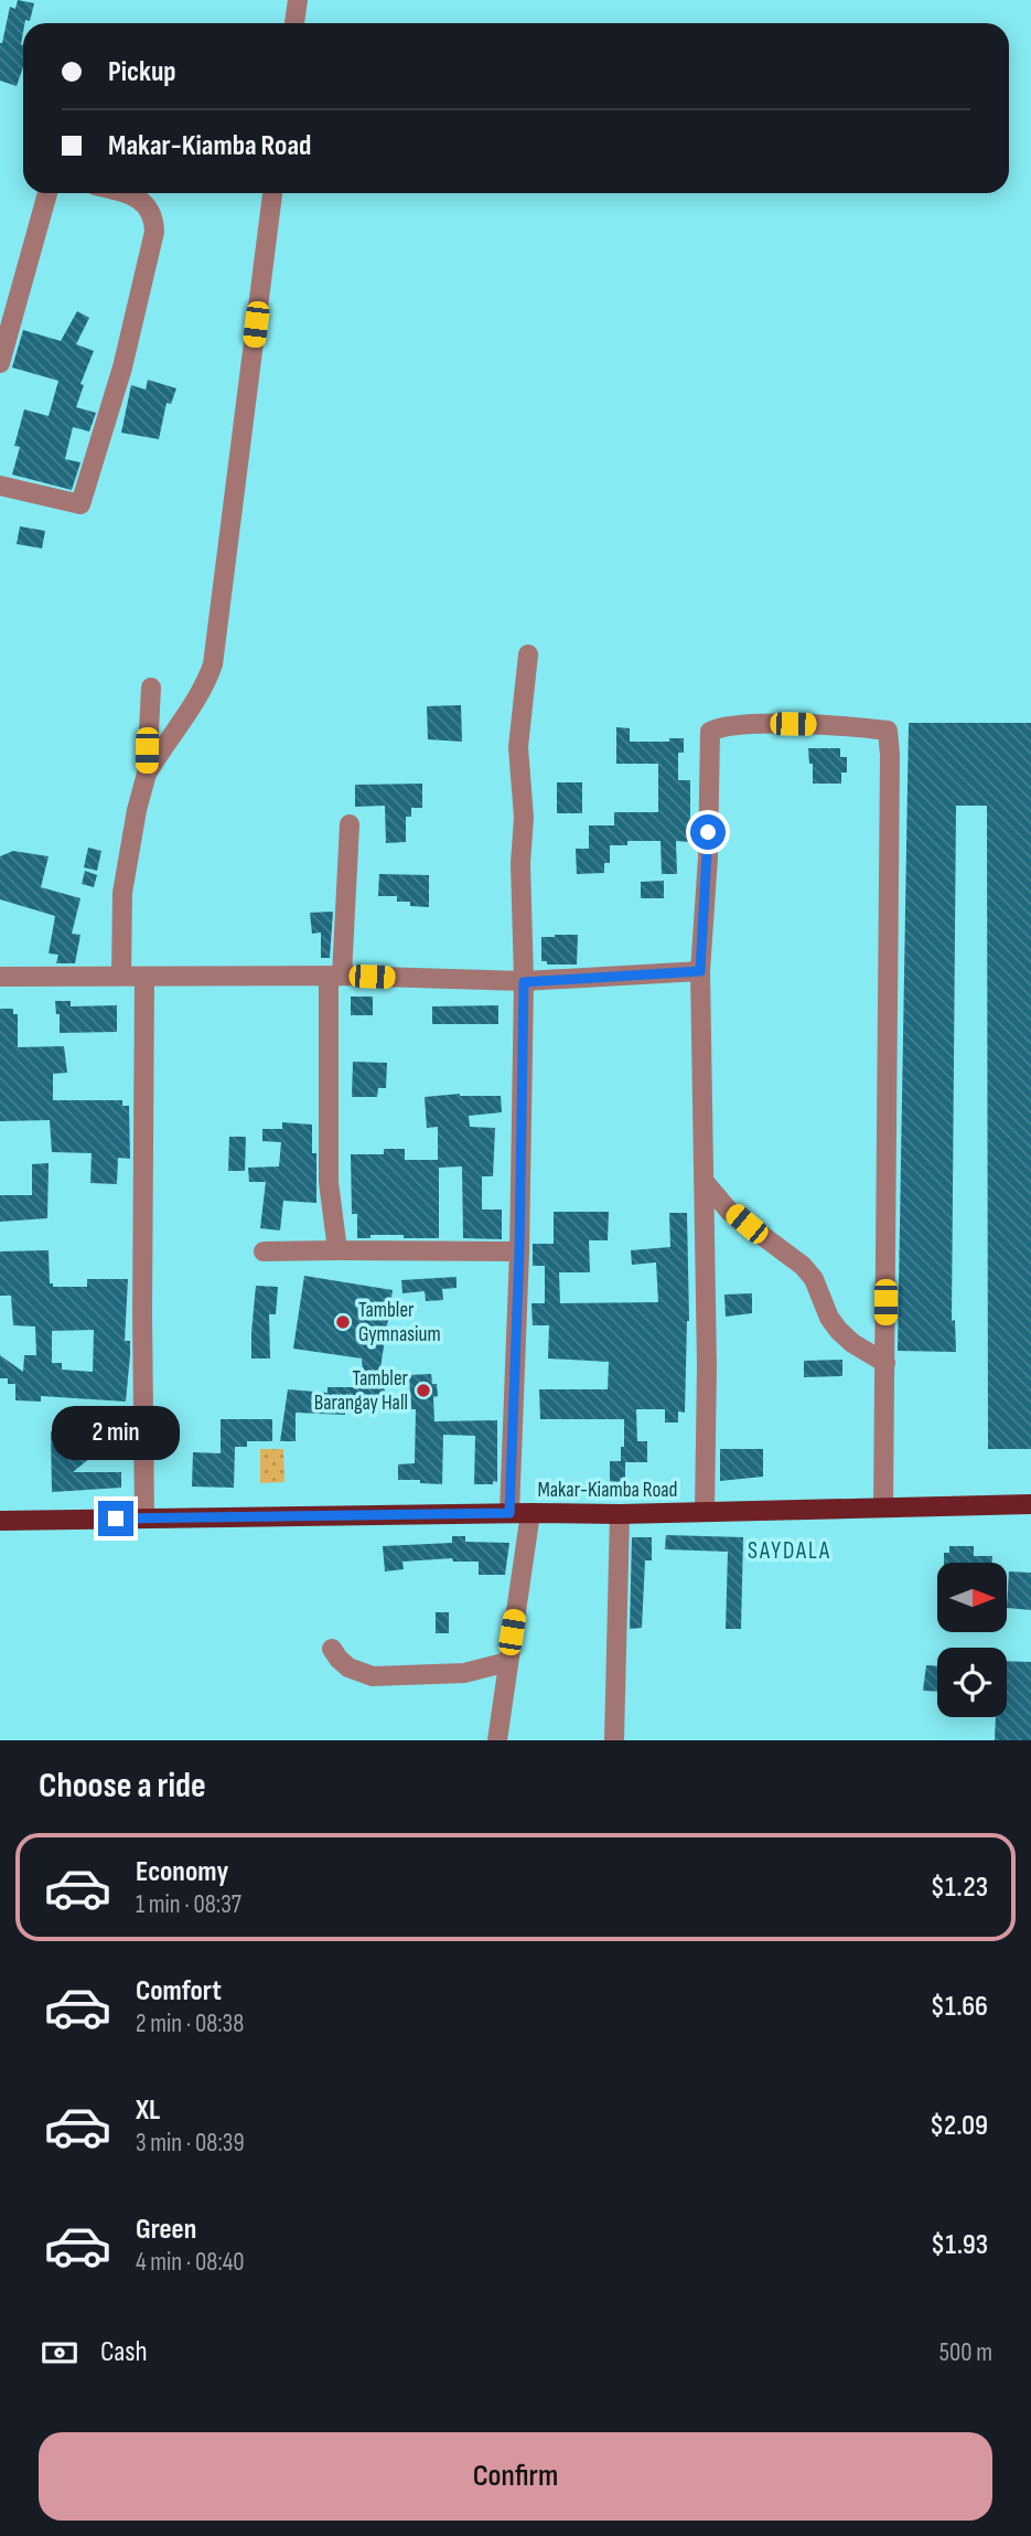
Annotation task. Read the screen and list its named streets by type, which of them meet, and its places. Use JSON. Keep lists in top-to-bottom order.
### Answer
{
  "streets": {
    "main road": ["Makar-Kiamba Road"]
  },
  "districts": ["SAYDALA"],
  "places": ["Tambler Gymnasium", "Tambler Barangay Hall"],
  "north": "right",
  "page": {
    "banner": ["Pickup", "Makar-Kiamba Road"],
    "bubble": "2 min",
    "heading": "Choose a ride",
    "list": [
      {
        "name": "Economy",
        "note": "1 min · 08:37",
        "value": "$1.23"
      },
      {
        "name": "Comfort",
        "note": "2 min · 08:38",
        "value": "$1.66"
      },
      {
        "name": "XL",
        "note": "3 min · 08:39",
        "value": "$2.09"
      },
      {
        "name": "Green",
        "note": "4 min · 08:40",
        "value": "$1.93"
      }
    ],
    "pay": ["Cash", "500 m"],
    "buttons": "Confirm"
  }
}
